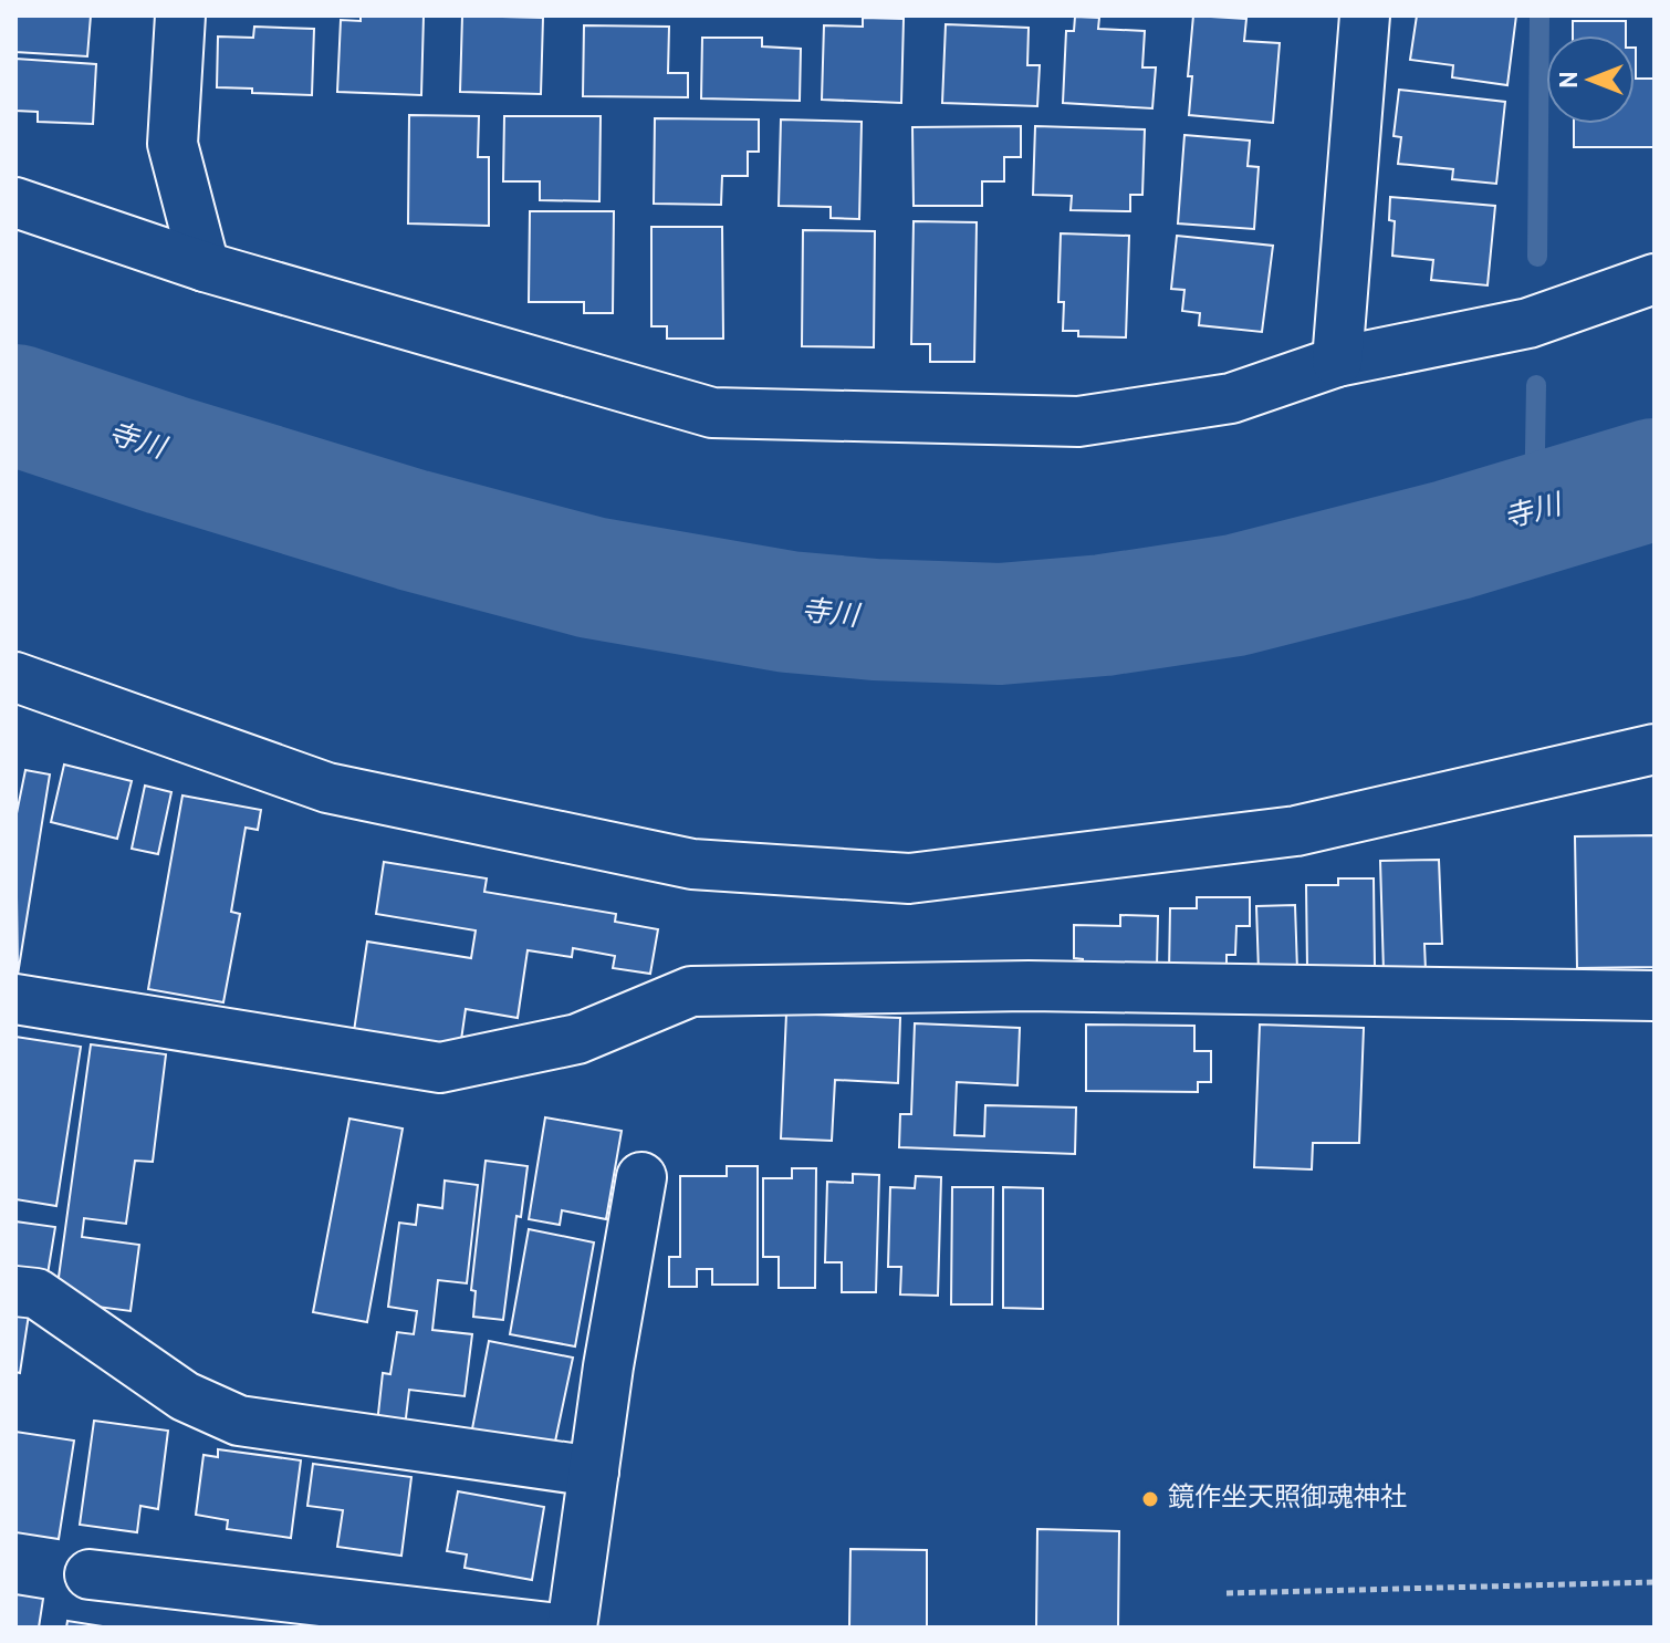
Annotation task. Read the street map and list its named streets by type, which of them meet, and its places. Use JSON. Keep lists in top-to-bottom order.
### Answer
{
  "water": ["寺川"],
  "places": ["鏡作坐天照御魂神社"],
  "north": "left"
}
